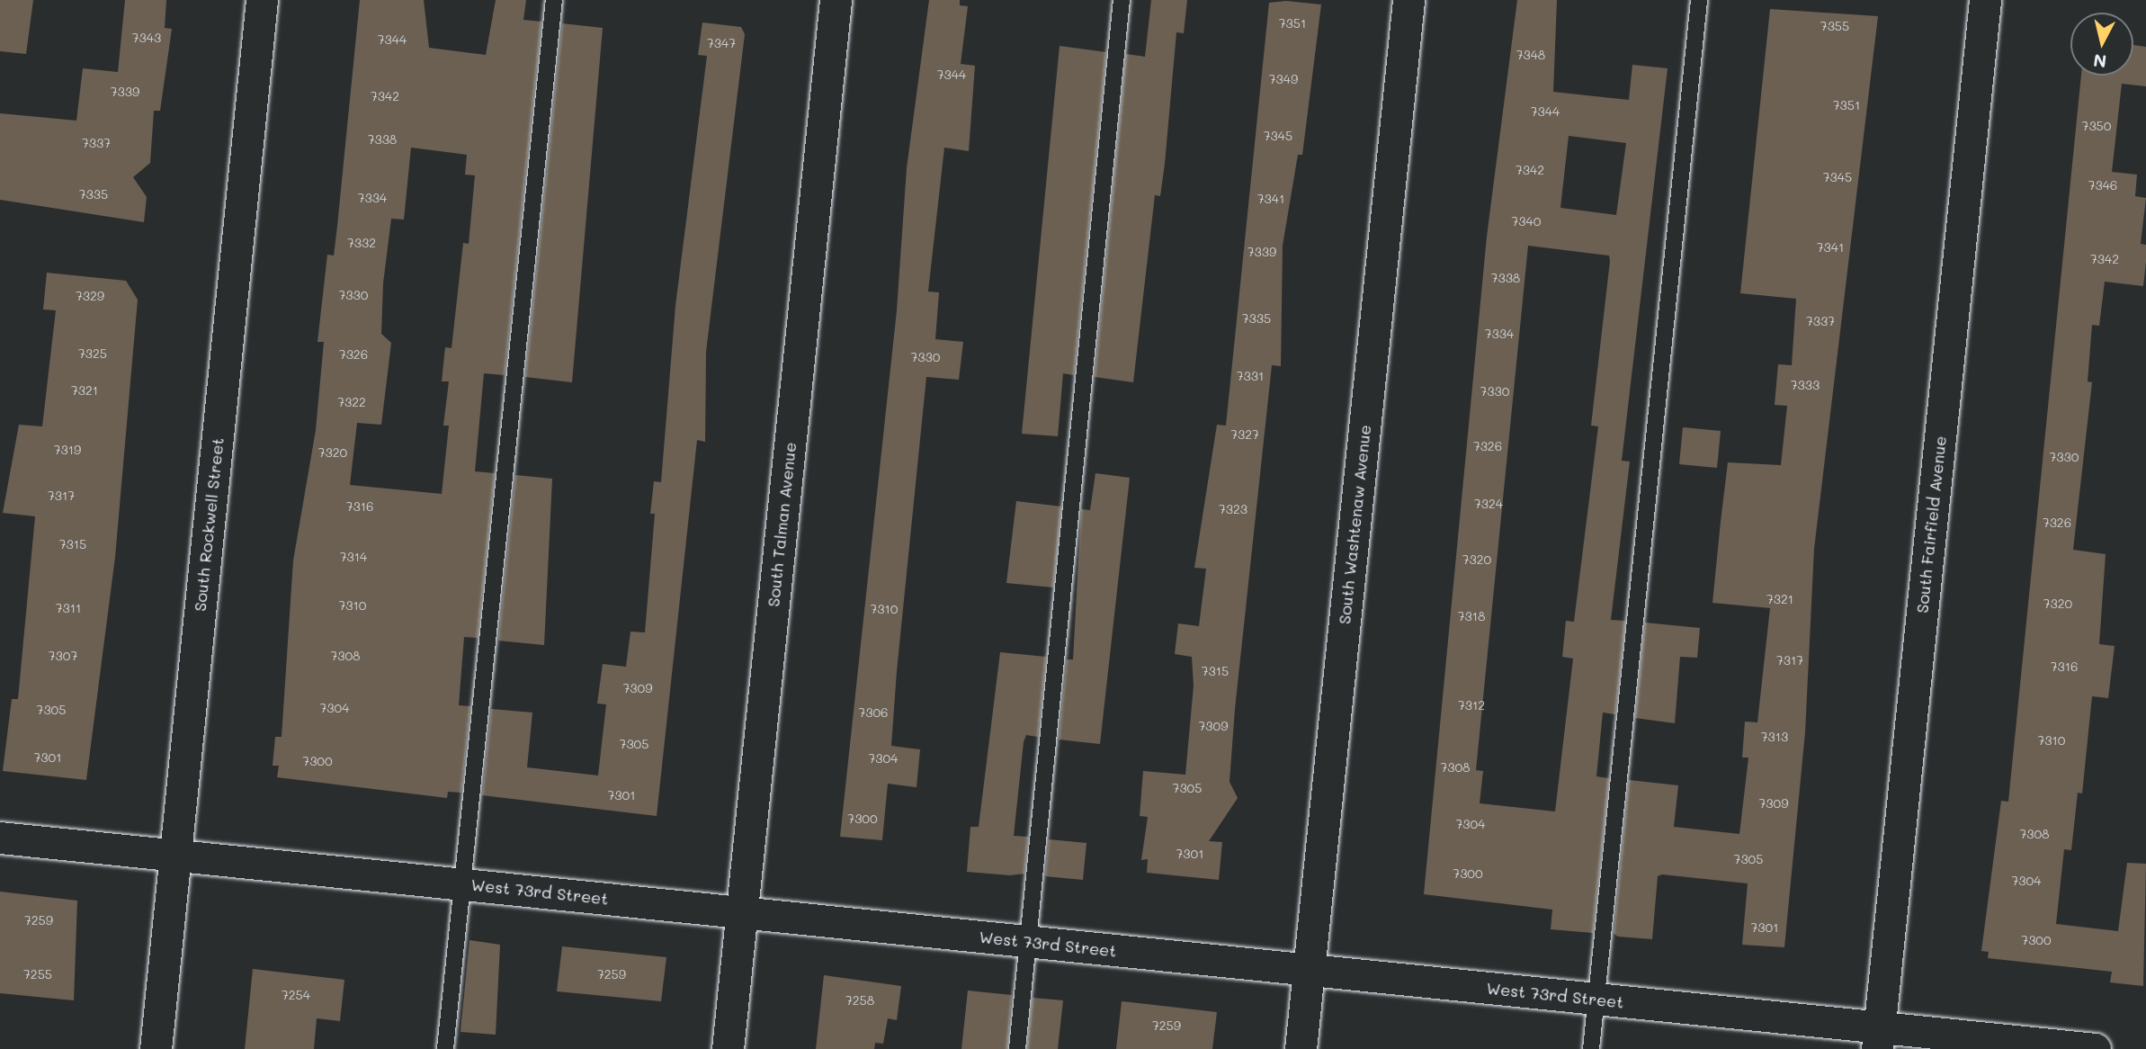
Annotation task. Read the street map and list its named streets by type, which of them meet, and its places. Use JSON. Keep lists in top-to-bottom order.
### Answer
{
  "streets": {
    "street": [
      "South Rockwell Street",
      "South Talman Avenue",
      "South Washtenaw Avenue",
      "South Fairfield Avenue",
      "West 73rd Street"
    ]
  },
  "crossings": [
    ["South Rockwell Street", "West 73rd Street"],
    ["South Talman Avenue", "West 73rd Street"],
    ["South Washtenaw Avenue", "West 73rd Street"],
    ["South Fairfield Avenue", "West 73rd Street"]
  ],
  "house_numbers": [
    "7351",
    "7355",
    "7343",
    "7344",
    "7347",
    "7348",
    "7344",
    "7349",
    "7339",
    "7342",
    "7351",
    "7344",
    "7350",
    "7345",
    "7338",
    "7337",
    "7342",
    "7345",
    "7346",
    "7335",
    "7334",
    "7341",
    "7340",
    "7332",
    "7341",
    "7339",
    "7342",
    "7338",
    "7330",
    "7329",
    "7335",
    "7337",
    "7334",
    "7325",
    "7326",
    "7330",
    "7331",
    "7333",
    "7321",
    "7330",
    "7322",
    "7327",
    "7326",
    "7319",
    "7320",
    "7330",
    "7317",
    "7324",
    "7316",
    "7323",
    "7326",
    "7315",
    "7314",
    "7320",
    "7321",
    "7320",
    "7310",
    "7311",
    "7310",
    "7318",
    "7307",
    "7308",
    "7317",
    "7316",
    "7315",
    "7309",
    "7312",
    "7304",
    "7305",
    "7306",
    "7309",
    "7313",
    "7310",
    "7305",
    "7301",
    "7304",
    "7300",
    "7308",
    "7305",
    "7301",
    "7309",
    "7300",
    "7304",
    "7308",
    "7301",
    "7305",
    "7300",
    "7304",
    "7259",
    "7301",
    "7300",
    "7255",
    "7259",
    "7254",
    "7258",
    "7259"
  ],
  "north": "bottom"
}
